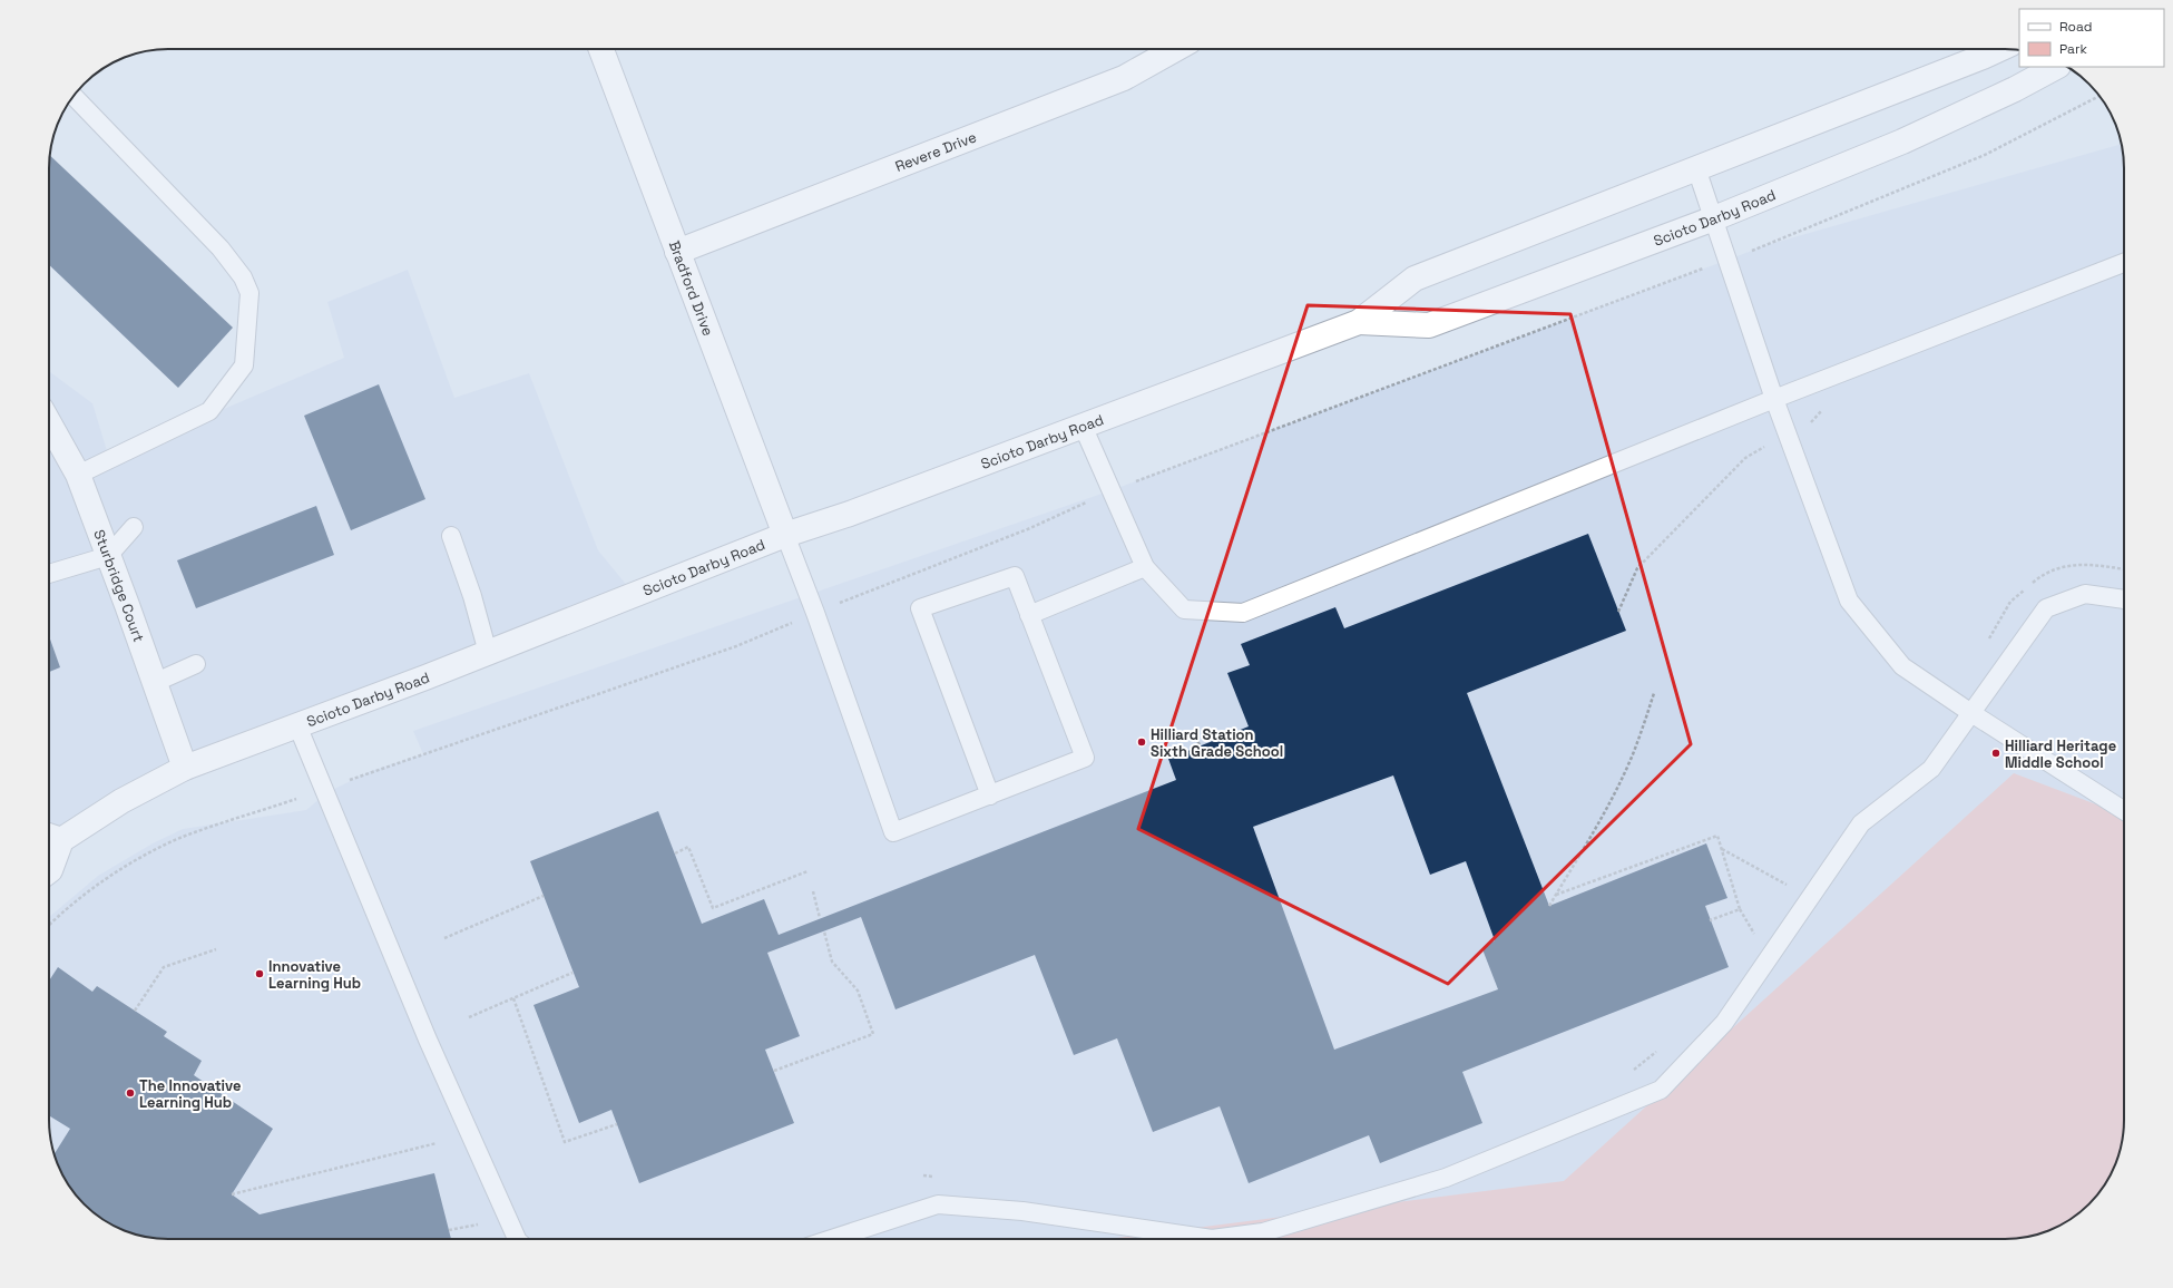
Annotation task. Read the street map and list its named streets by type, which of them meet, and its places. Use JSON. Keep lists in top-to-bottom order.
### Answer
{
  "streets": {
    "main road": [
      "Revere Drive",
      "Scioto Darby Road",
      "Bradford Drive",
      "Sturbridge Court"
    ]
  },
  "crossings": [
    ["Revere Drive", "Bradford Drive"],
    ["Scioto Darby Road", "Bradford Drive"],
    ["Scioto Darby Road", "Sturbridge Court"]
  ],
  "places": [
    "Hilliard Station Sixth Grade School",
    "Hilliard Heritage Middle School",
    "Innovative Learning Hub",
    "The Innovative Learning Hub"
  ],
  "legend": ["Road", "Park"]
}
